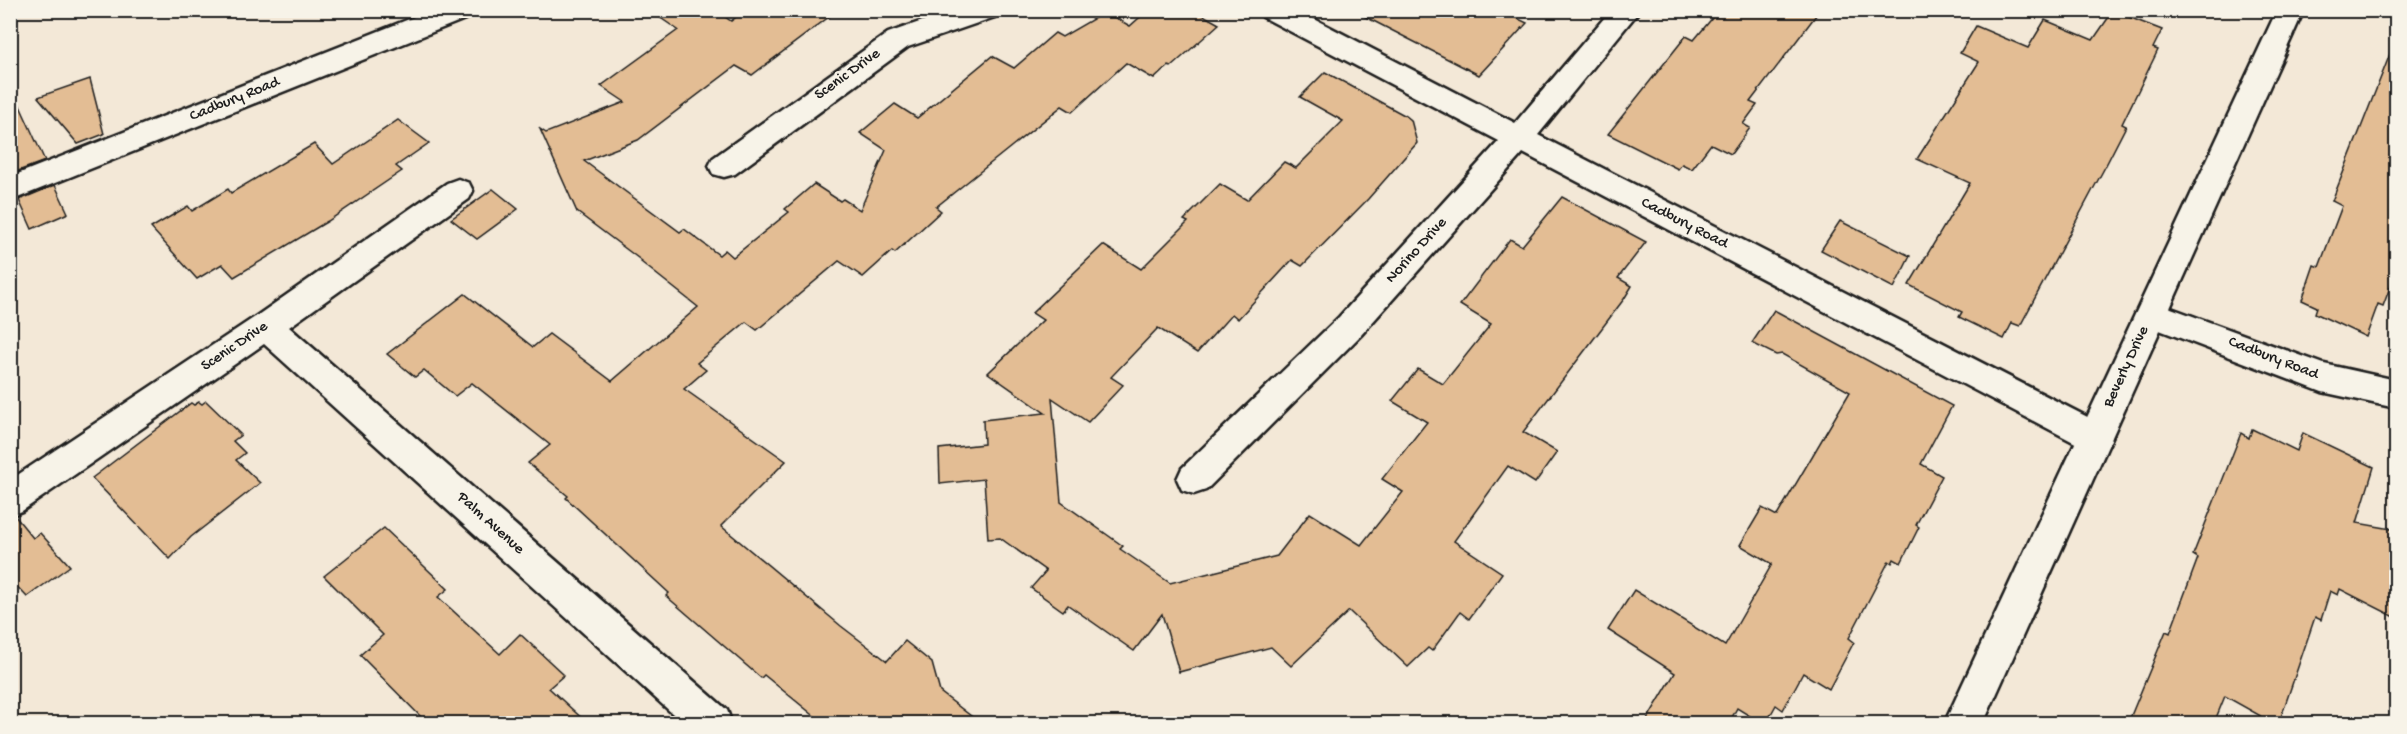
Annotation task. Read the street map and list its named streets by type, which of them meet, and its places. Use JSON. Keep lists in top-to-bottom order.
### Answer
{
  "streets": {
    "street": [
      "Scenic Drive",
      "Cadbury Road",
      "Norino Drive",
      "Beverly Drive",
      "Palm Avenue"
    ]
  },
  "crossings": [
    ["Scenic Drive", "Palm Avenue"],
    ["Cadbury Road", "Norino Drive"],
    ["Cadbury Road", "Beverly Drive"]
  ]
}
